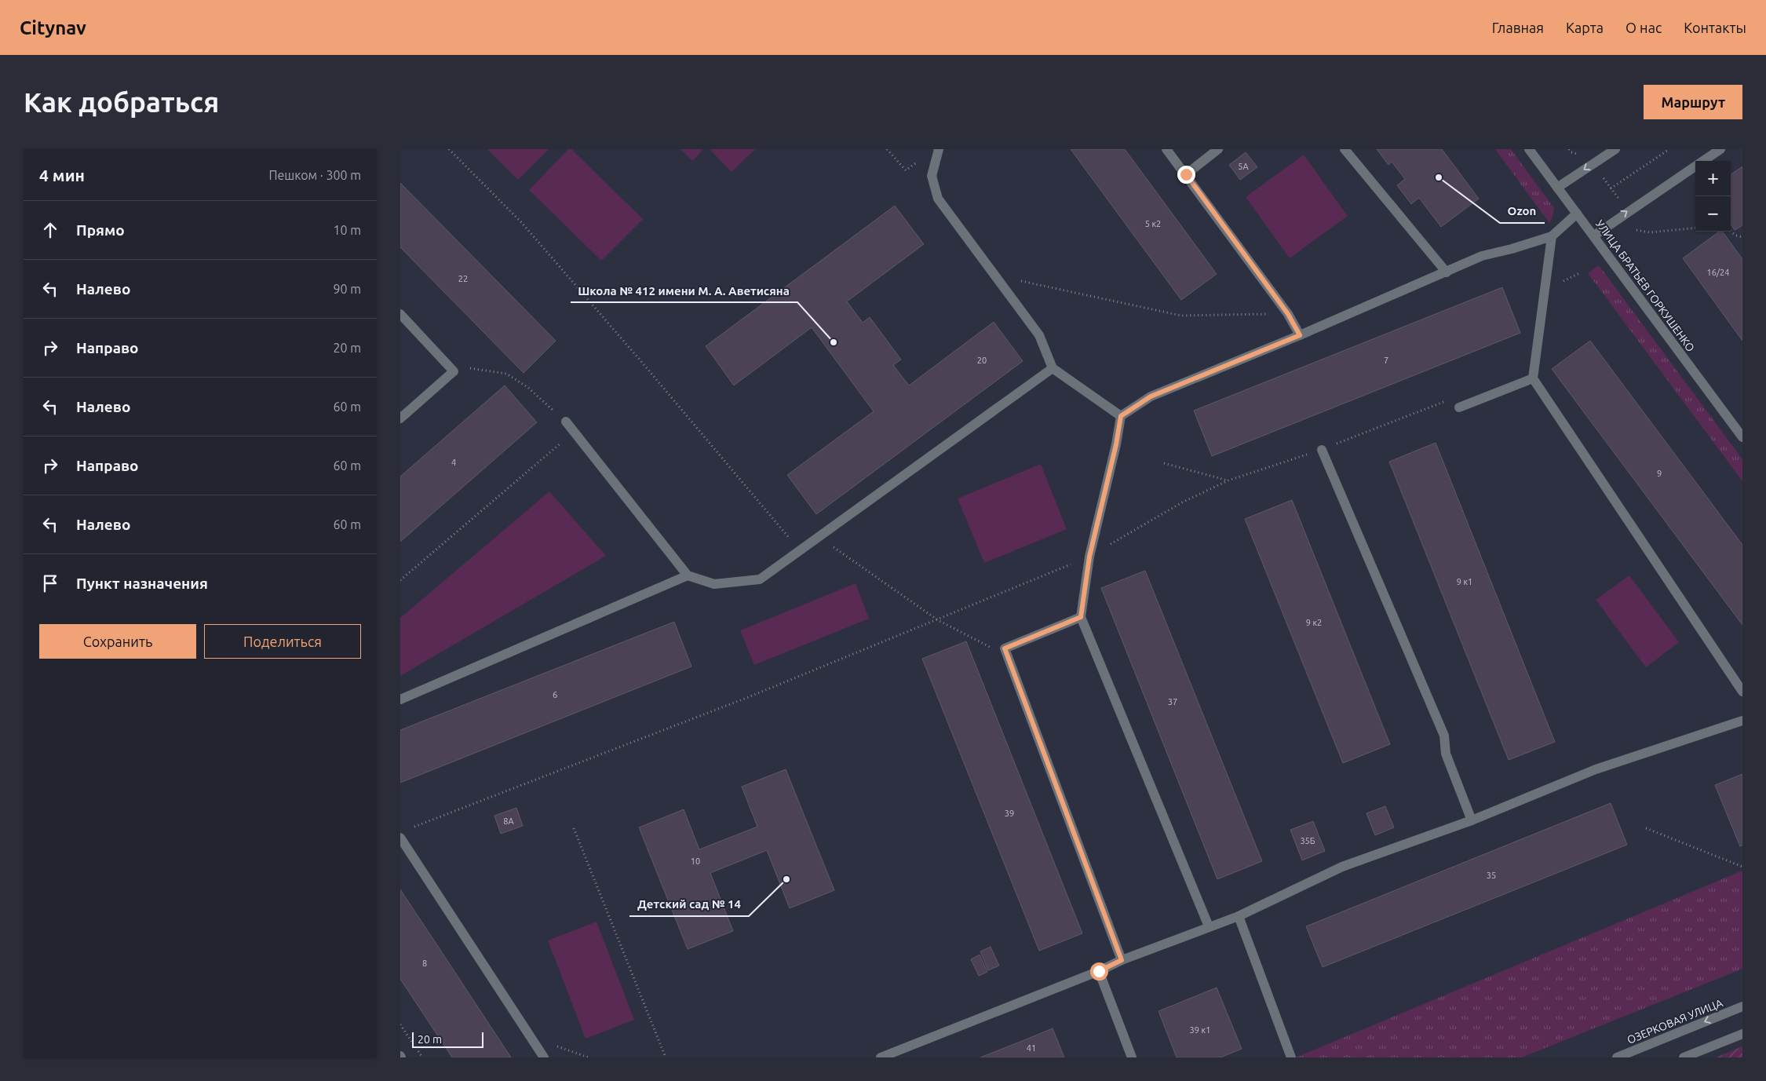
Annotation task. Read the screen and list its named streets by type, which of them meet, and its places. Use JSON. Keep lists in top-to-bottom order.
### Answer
{
  "streets": {
    "street": ["УЛИЦА БРАТЬЕВ ГОРКУШЕНКО", "ОЗЕРКОВАЯ УЛИЦА"]
  },
  "places": ["Ozon", "Школа № 412 имени М. А. Аветисяна", "Детский сад № 14"],
  "house_numbers": [
    "5А",
    "5 к2",
    "16/24",
    "22",
    "20",
    "7",
    "4",
    "9",
    "9 к1",
    "9 к2",
    "6",
    "37",
    "39",
    "8А",
    "35Б",
    "10",
    "35",
    "8",
    "39 к1",
    "41"
  ],
  "scale_bar": "20 m",
  "page": {
    "header": "Citynav",
    "nav": [
      "Главная",
      "Карта",
      "О нас",
      "Контакты"
    ],
    "buttons": [
      "Маршрут",
      ["Сохранить", "Поделиться"]
    ],
    "title": "Как добраться",
    "heading": ["4 мин", "Пешком · 300 m"],
    "map_buttons": ["+", "−"],
    "list": [
      ["Прямо", "10 m"],
      ["Налево", "90 m"],
      ["Направо", "20 m"],
      ["Налево", "60 m"],
      ["Направо", "60 m"],
      ["Налево", "60 m"],
      "Пункт назначения"
    ],
    "scale": "20 m"
  }
}
